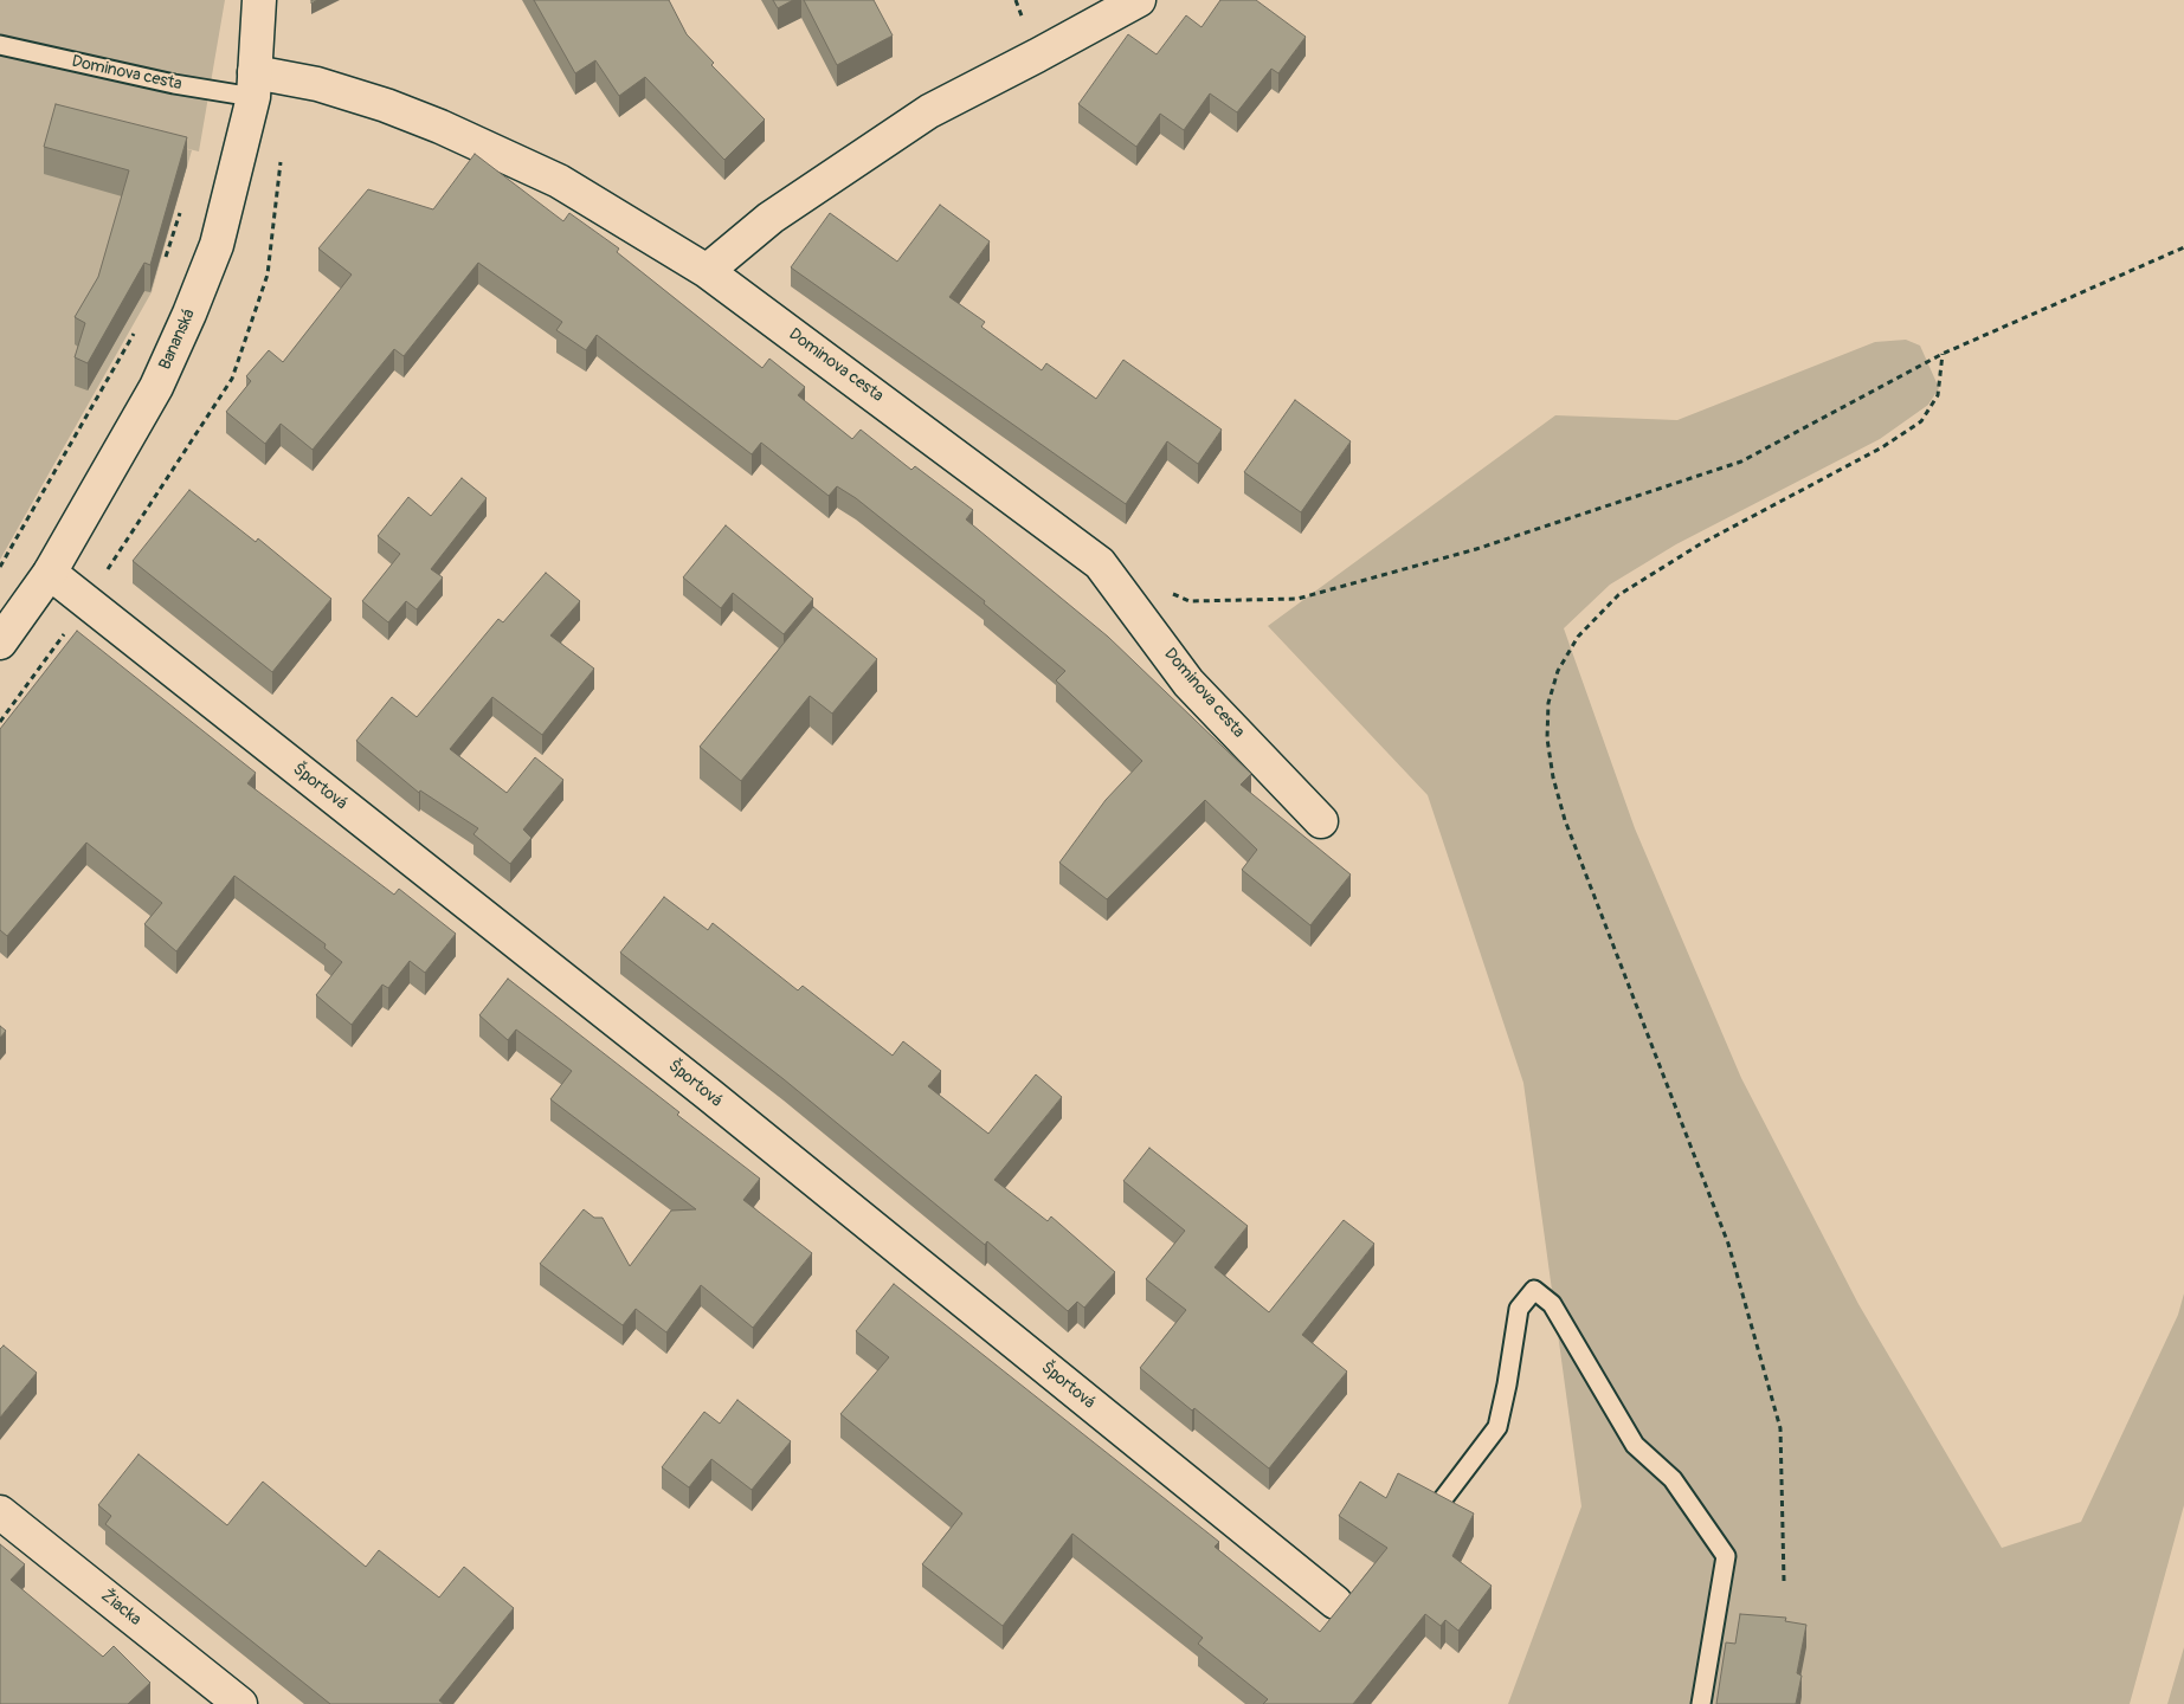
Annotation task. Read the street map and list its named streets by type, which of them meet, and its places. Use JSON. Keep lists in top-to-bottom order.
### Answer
{
  "streets": {
    "street": [
      "Dominova cesta",
      "Bananská",
      "Športová",
      "Žiacka"
    ]
  },
  "crossings": [
    ["Dominova cesta", "Bananská"],
    ["Bananská", "Športová"]
  ]
}
